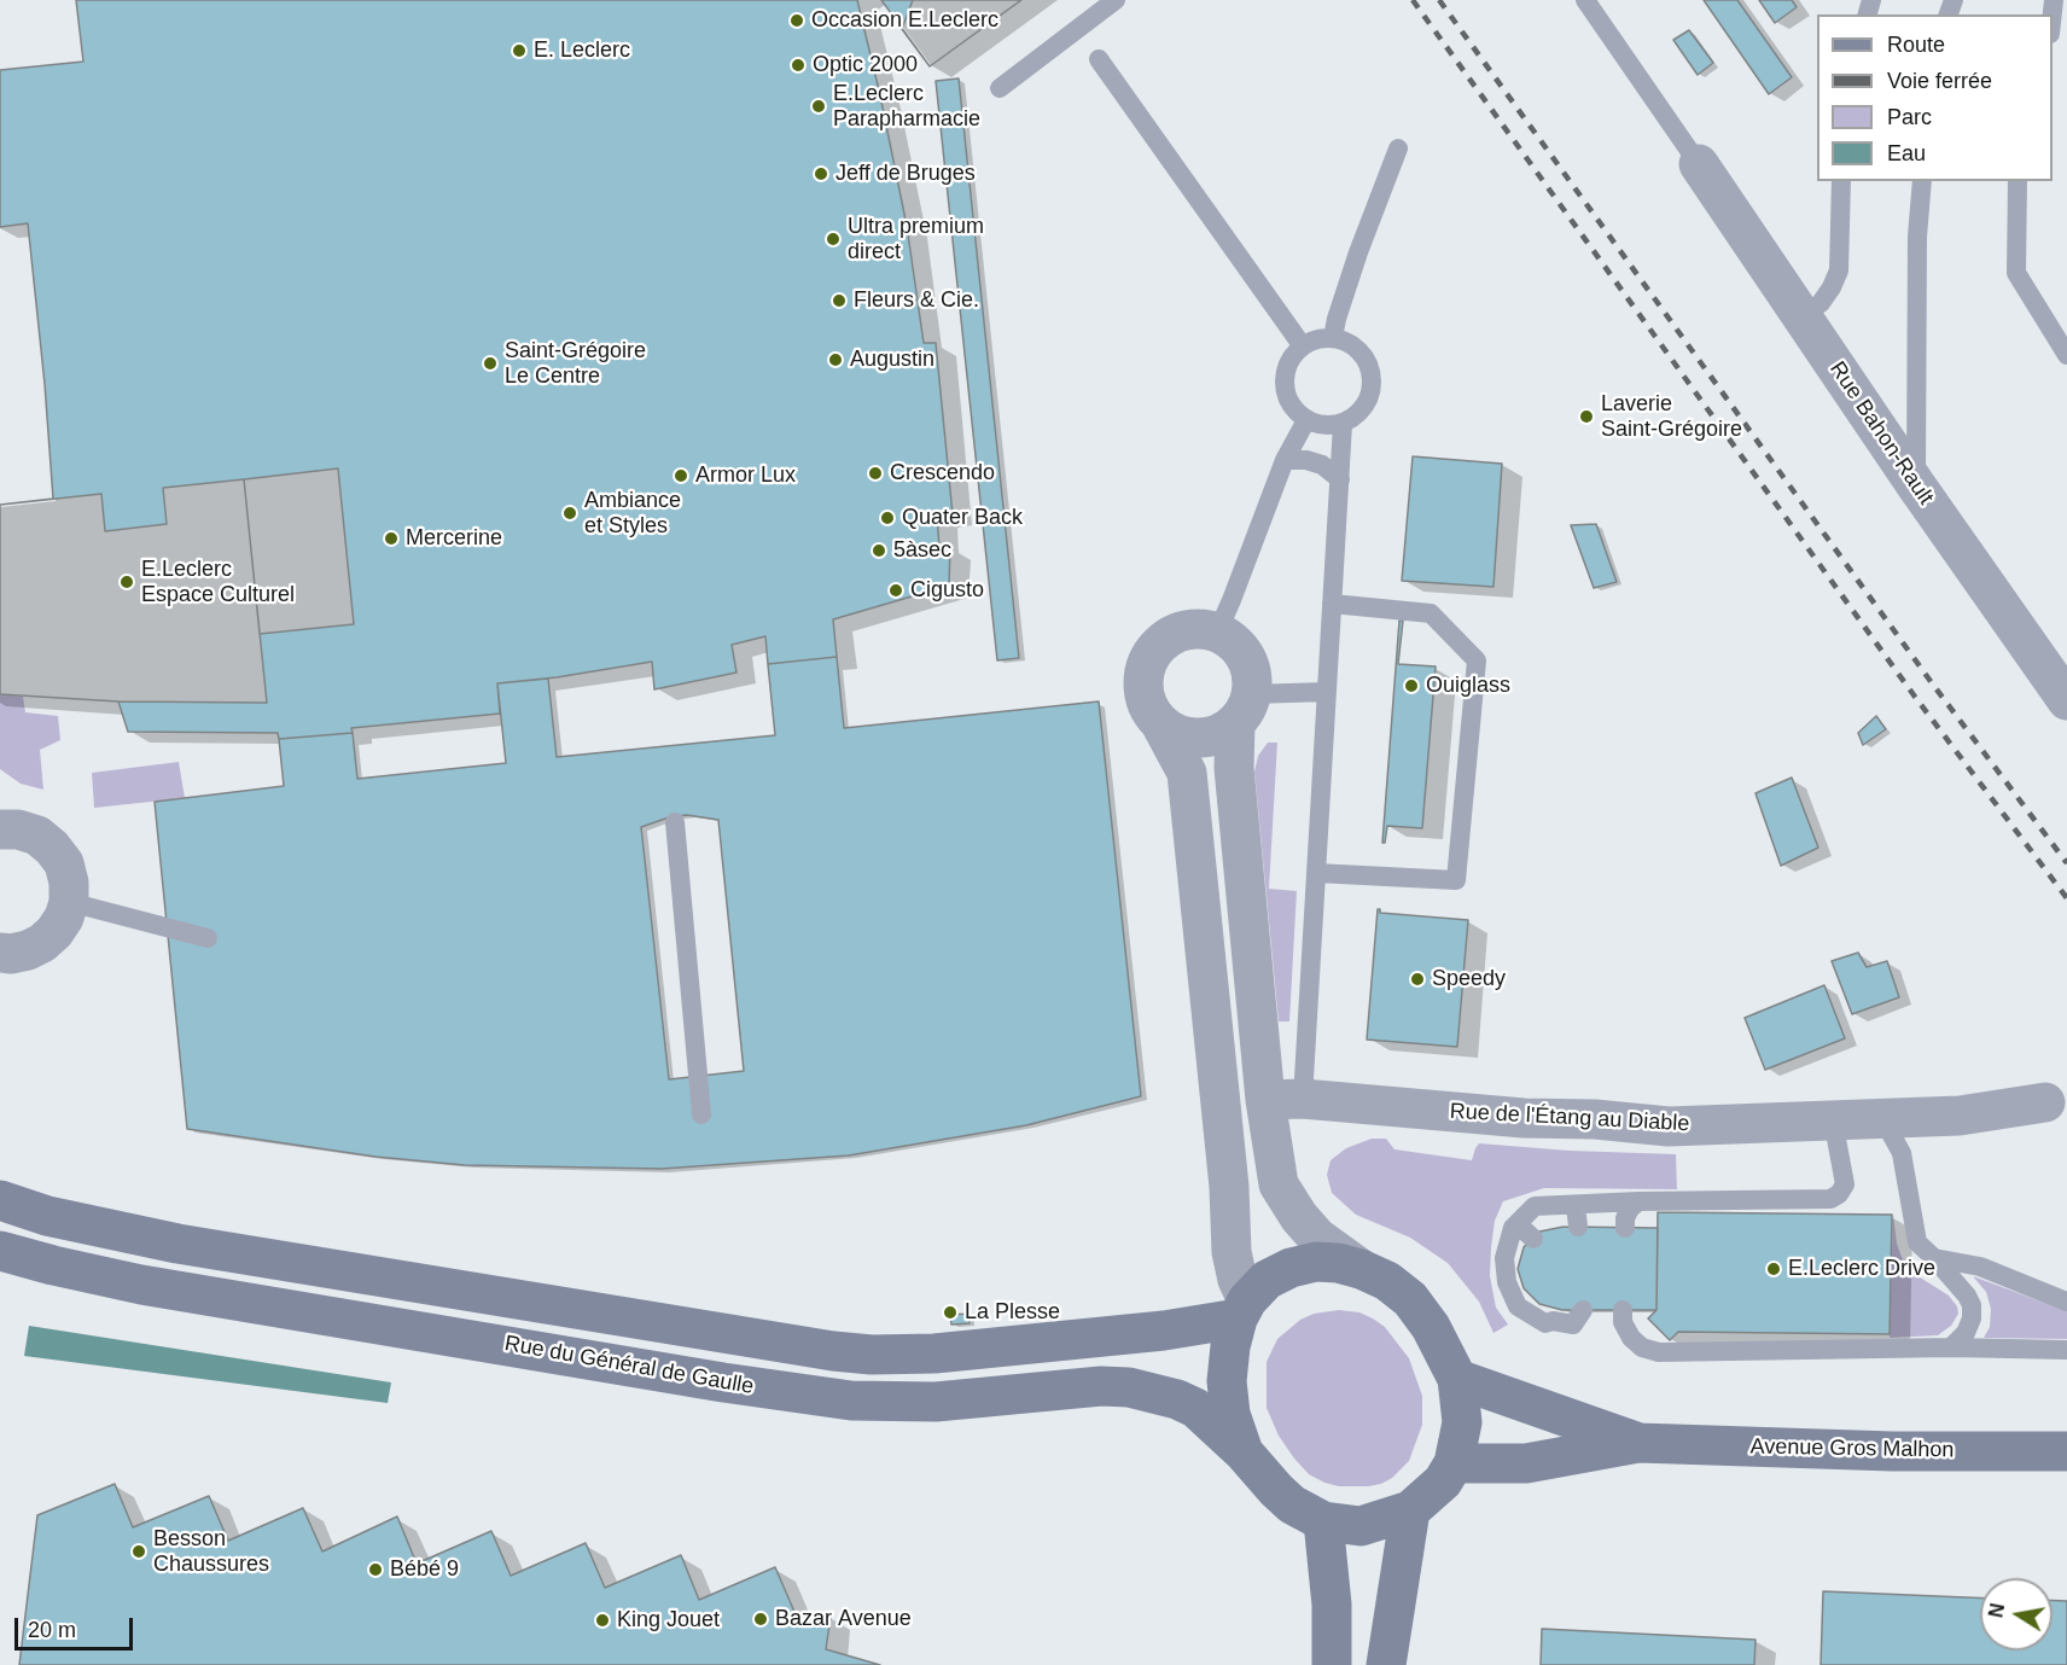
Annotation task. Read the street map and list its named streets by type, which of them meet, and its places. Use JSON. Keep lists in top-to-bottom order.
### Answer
{
  "streets": {
    "main road": ["Rue du Général de Gaulle", "Avenue Gros Malhon"],
    "street": ["Rue Bahon-Rault", "Rue de l'Étang au Diable"]
  },
  "crossings": [
    ["Rue du Général de Gaulle", "Avenue Gros Malhon"]
  ],
  "places": [
    "Occasion E.Leclerc",
    "E. Leclerc",
    "Optic 2000",
    "E.Leclerc Parapharmacie",
    "Jeff de Bruges",
    "Ultra premium direct",
    "Fleurs & Cie.",
    "Augustin",
    "Saint-Grégoire Le Centre",
    "Laverie Saint-Grégoire",
    "Crescendo",
    "Armor Lux",
    "Ambiance et Styles",
    "Quater Back",
    "Mercerine",
    "5àsec",
    "E.Leclerc Espace Culturel",
    "Cigusto",
    "Ouiglass",
    "Speedy",
    "E.Leclerc Drive",
    "La Plesse",
    "Besson Chaussures",
    "Bébé 9",
    "Bazar Avenue",
    "King Jouet"
  ],
  "legend": [
    "Route",
    "Voie ferrée",
    "Parc",
    "Eau"
  ],
  "scale_bar": "20 m",
  "north": "left"
}
